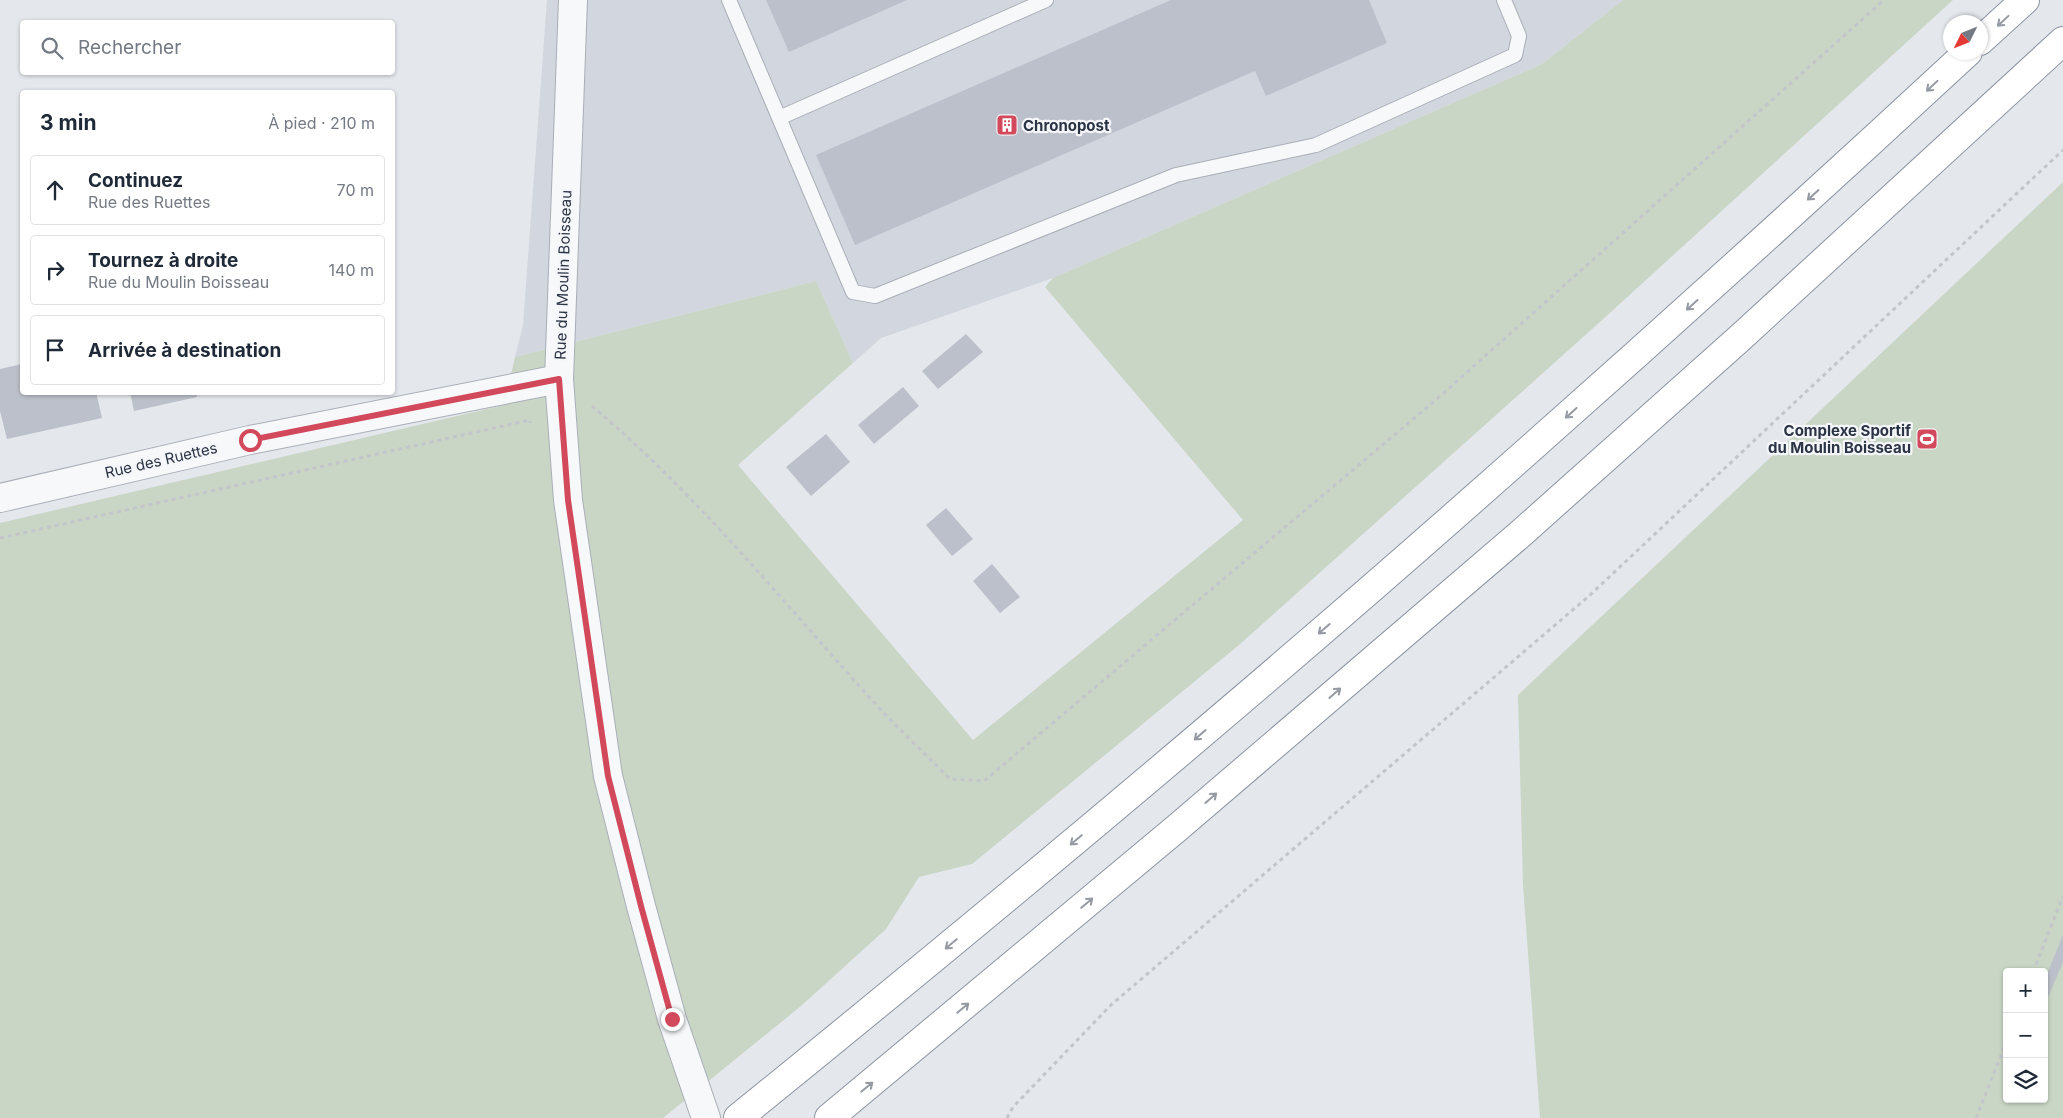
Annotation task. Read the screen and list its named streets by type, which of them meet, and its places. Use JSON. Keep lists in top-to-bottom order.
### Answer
{
  "streets": {
    "street": ["Rue du Moulin Boisseau", "Rue des Ruettes"]
  },
  "crossings": [
    ["Rue du Moulin Boisseau", "Rue des Ruettes"]
  ],
  "places": {
    "building": ["Chronopost"],
    "sports": ["Complexe Sportif du Moulin Boisseau"]
  },
  "north": "bottom left",
  "page": {
    "search": "Rechercher",
    "heading": ["3 min", "À pied · 210 m"],
    "list": [
      ["Continuez", "Rue des Ruettes", "70 m"],
      ["Tournez à droite", "Rue du Moulin Boisseau", "140 m"],
      "Arrivée à destination"
    ],
    "map_buttons": ["+", "−"]
  }
}
